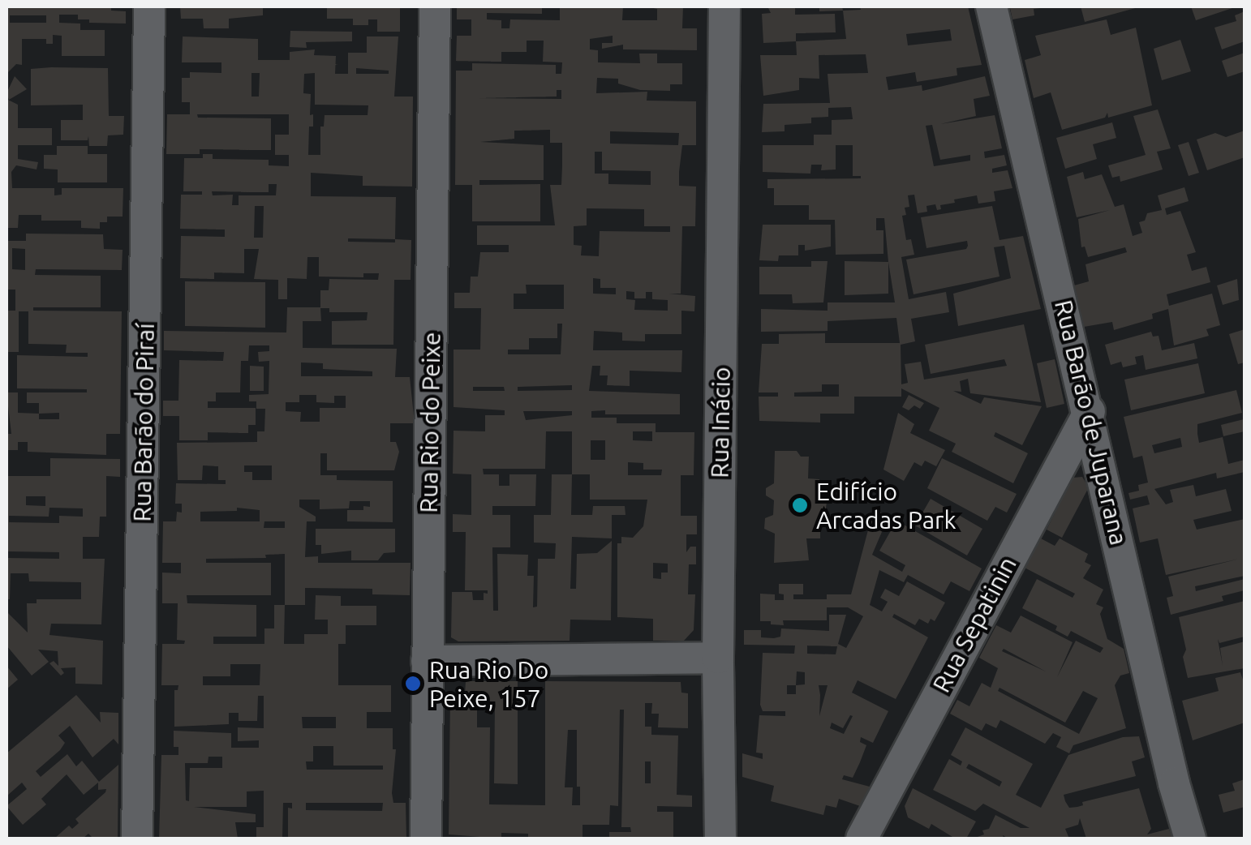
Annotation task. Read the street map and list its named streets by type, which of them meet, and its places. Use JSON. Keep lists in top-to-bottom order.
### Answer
{
  "streets": {
    "street": [
      "Rua Barão do Piraí",
      "Rua Rio do Peixe",
      "Rua Inácio",
      "Rua Barão de Juparana",
      "Rua Sepatinin"
    ]
  },
  "crossings": [
    ["Rua Barão de Juparana", "Rua Sepatinin"]
  ],
  "places": ["Edifício Arcadas Park", "Rua Rio Do Peixe, 157"]
}
